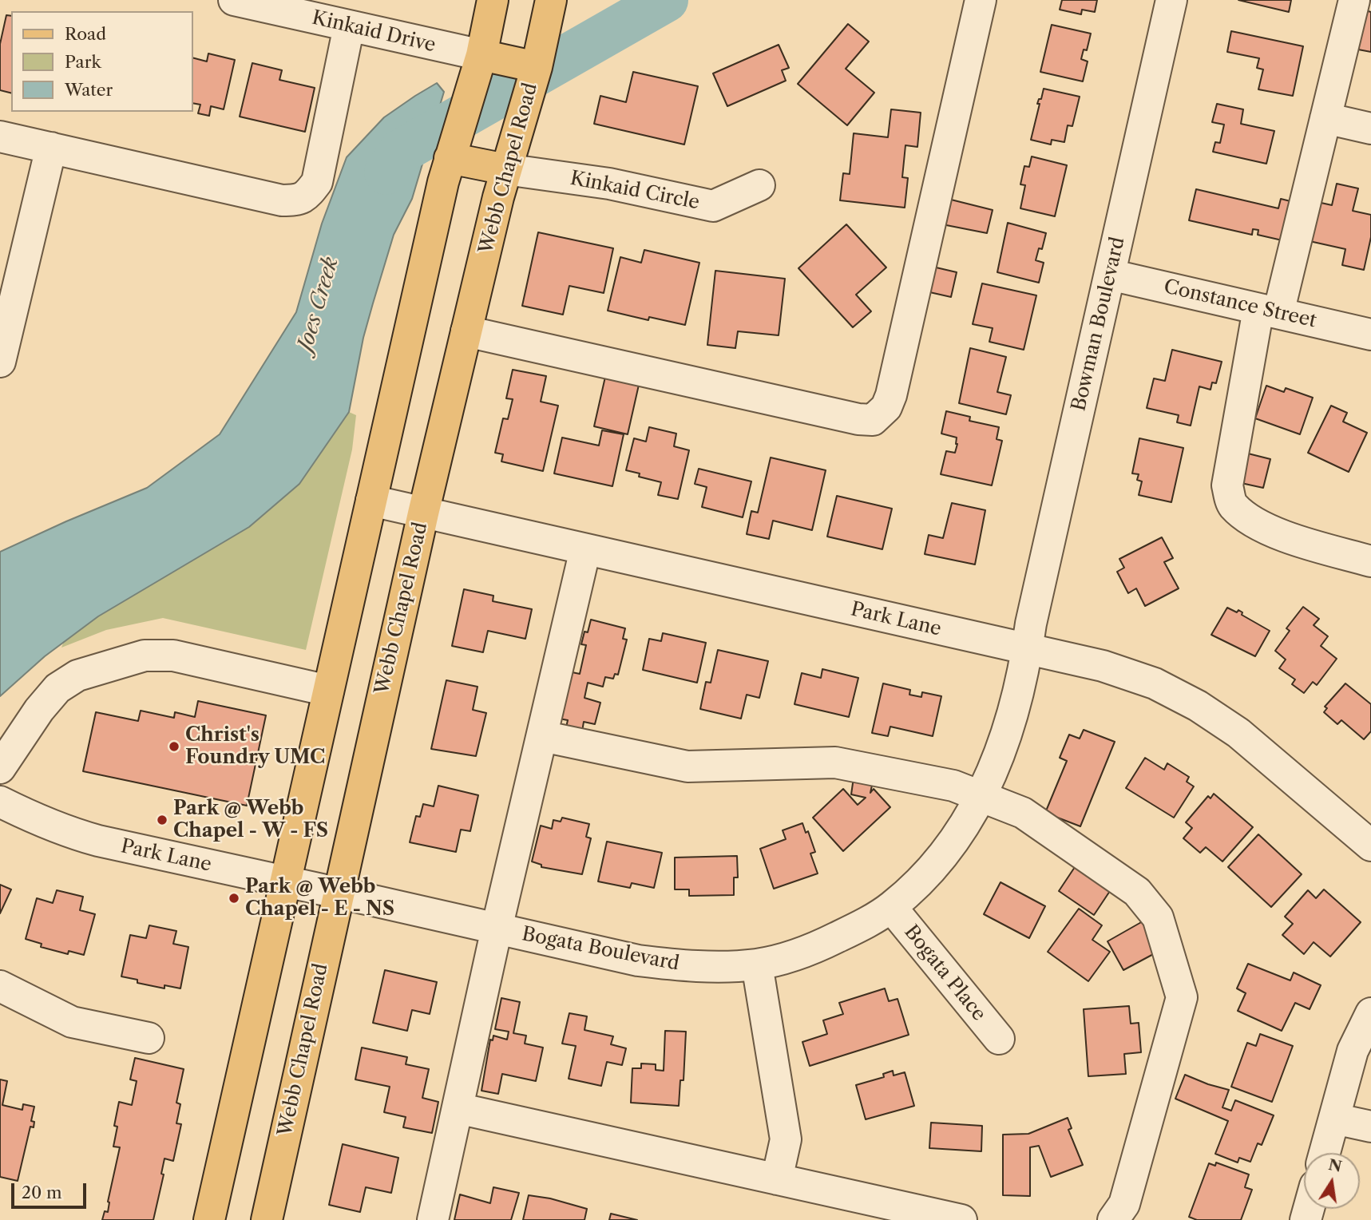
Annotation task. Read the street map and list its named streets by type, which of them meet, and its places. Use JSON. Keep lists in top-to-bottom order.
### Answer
{
  "streets": {
    "main road": ["Webb Chapel Road"],
    "street": [
      "Kinkaid Drive",
      "Kinkaid Circle",
      "Constance Street",
      "Bowman Boulevard",
      "Park Lane",
      "Bogata Boulevard",
      "Bogata Place"
    ]
  },
  "crossings": [
    ["Webb Chapel Road", "Kinkaid Circle"],
    ["Webb Chapel Road", "Park Lane"],
    ["Webb Chapel Road", "Bogata Boulevard"],
    ["Constance Street", "Bowman Boulevard"],
    ["Bowman Boulevard", "Park Lane"],
    ["Bowman Boulevard", "Bogata Boulevard"],
    ["Park Lane", "Bogata Boulevard"],
    ["Bogata Boulevard", "Bogata Place"]
  ],
  "water": ["Joes Creek"],
  "places": ["Christ's Foundry UMC", "Park @ Webb Chapel - W - FS", "Park @ Webb Chapel - E - NS"],
  "legend": ["Road", "Park", "Water"],
  "scale_bar": "20 m",
  "north": "top"
}
